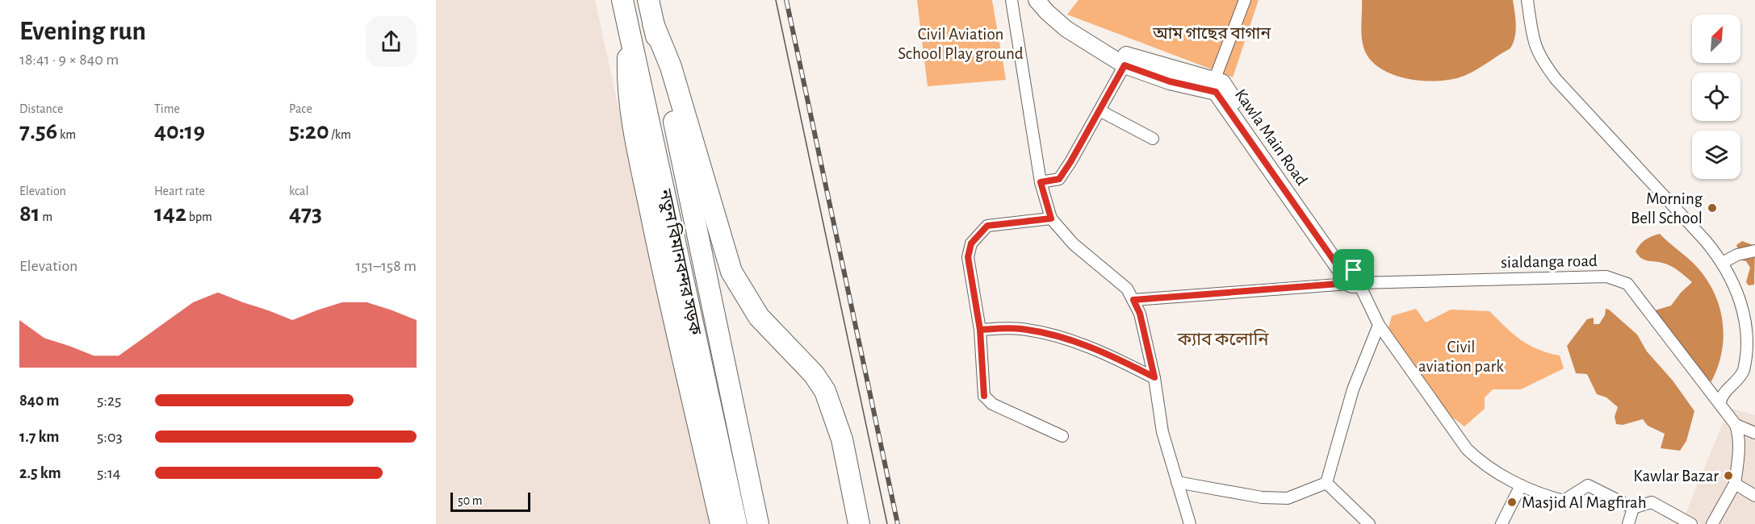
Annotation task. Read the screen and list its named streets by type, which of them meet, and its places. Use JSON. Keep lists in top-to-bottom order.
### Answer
{
  "streets": {
    "highway": ["নতুন বিমানবন্দর সড়ক"],
    "street": ["Kawla Main Road", "sialdanga road"]
  },
  "crossings": [
    ["Kawla Main Road", "sialdanga road"]
  ],
  "districts": ["ক্যাব কলোনি"],
  "parks": ["আম গাছের বাগান", "Civil Aviation School Play ground", "Civil aviation park"],
  "places": ["Morning Bell School", "Kawlar Bazar", "Masjid Al Magfirah"],
  "scale_bar": "50 m",
  "north": "top right",
  "page": {
    "heading": ["Evening run", "18:41 · 9 × 840 m"],
    "stats": [
      ["Distance", "7.56 km"],
      ["Time", "40:19"],
      ["Pace", "5:20 /km"],
      ["Elevation", "81 m"],
      ["Heart rate", "142 bpm"],
      ["kcal", "473"]
    ],
    "chart": ["Elevation", "151–158 m"],
    "list": [
      {
        "name": "840 m",
        "note": "5:25"
      },
      {
        "name": "1.7 km",
        "note": "5:03"
      },
      {
        "name": "2.5 km",
        "note": "5:14"
      }
    ],
    "scale": "50 m"
  }
}
